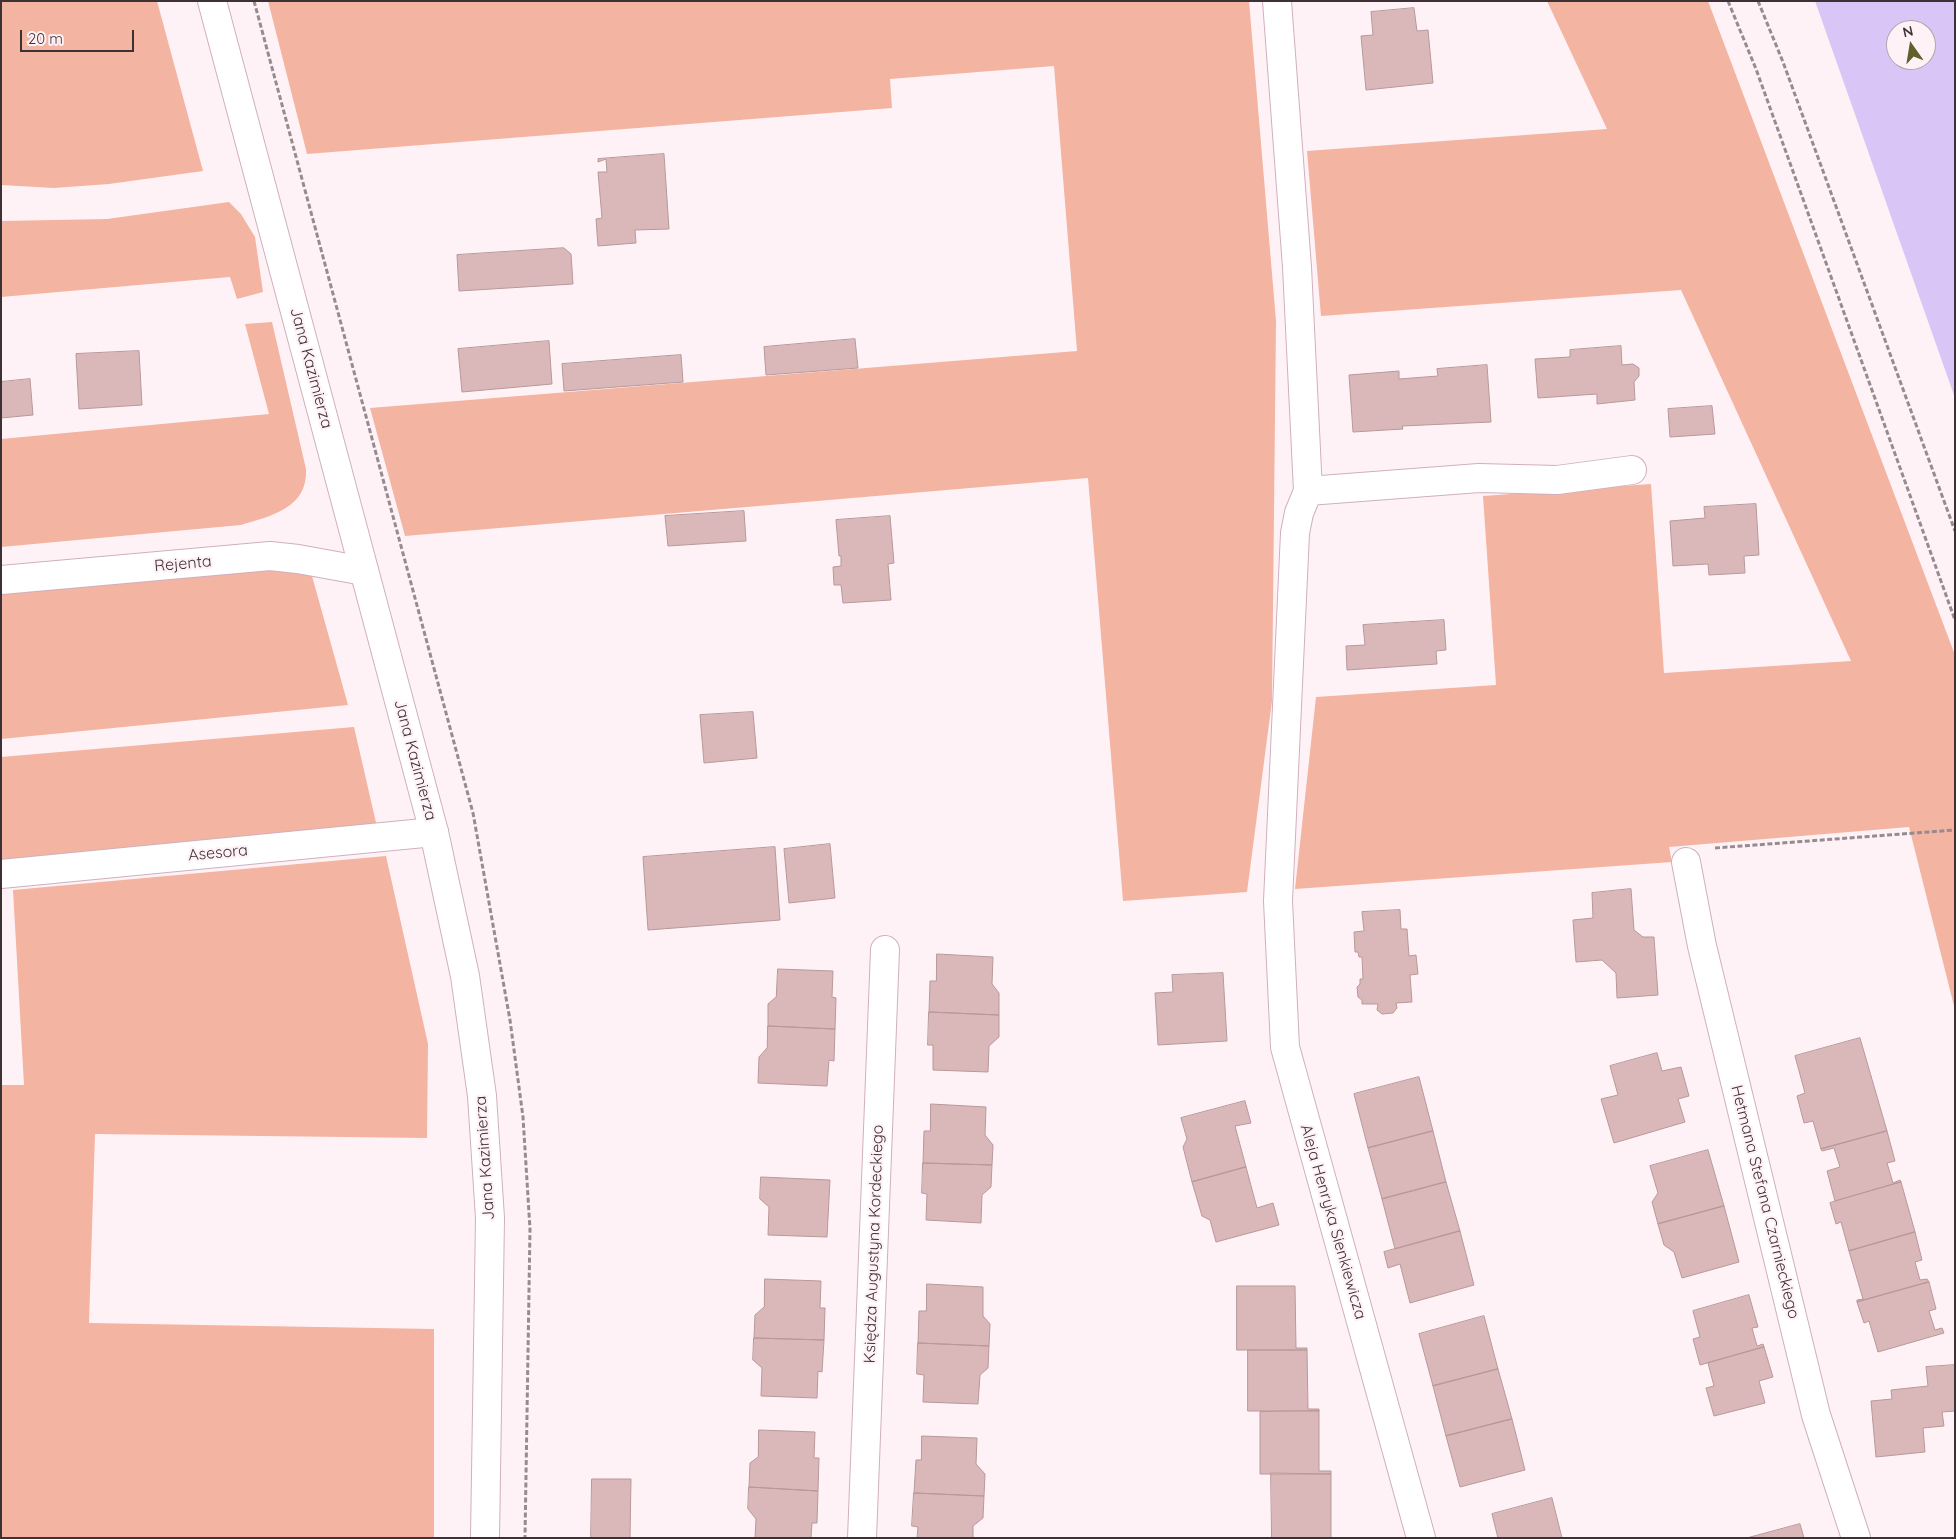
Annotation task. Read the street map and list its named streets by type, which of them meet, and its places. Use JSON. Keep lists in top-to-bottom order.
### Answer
{
  "streets": {
    "street": [
      "Jana Kazimierza",
      "Rejenta",
      "Asesora",
      "Hetmana Stefana Czarnieckiego",
      "Aleja Henryka Sienkiewicza",
      "Księdza Augustyna Kordeckiego"
    ]
  },
  "crossings": [
    ["Jana Kazimierza", "Rejenta"],
    ["Jana Kazimierza", "Asesora"]
  ],
  "scale_bar": "20 m",
  "north": "top"
}
